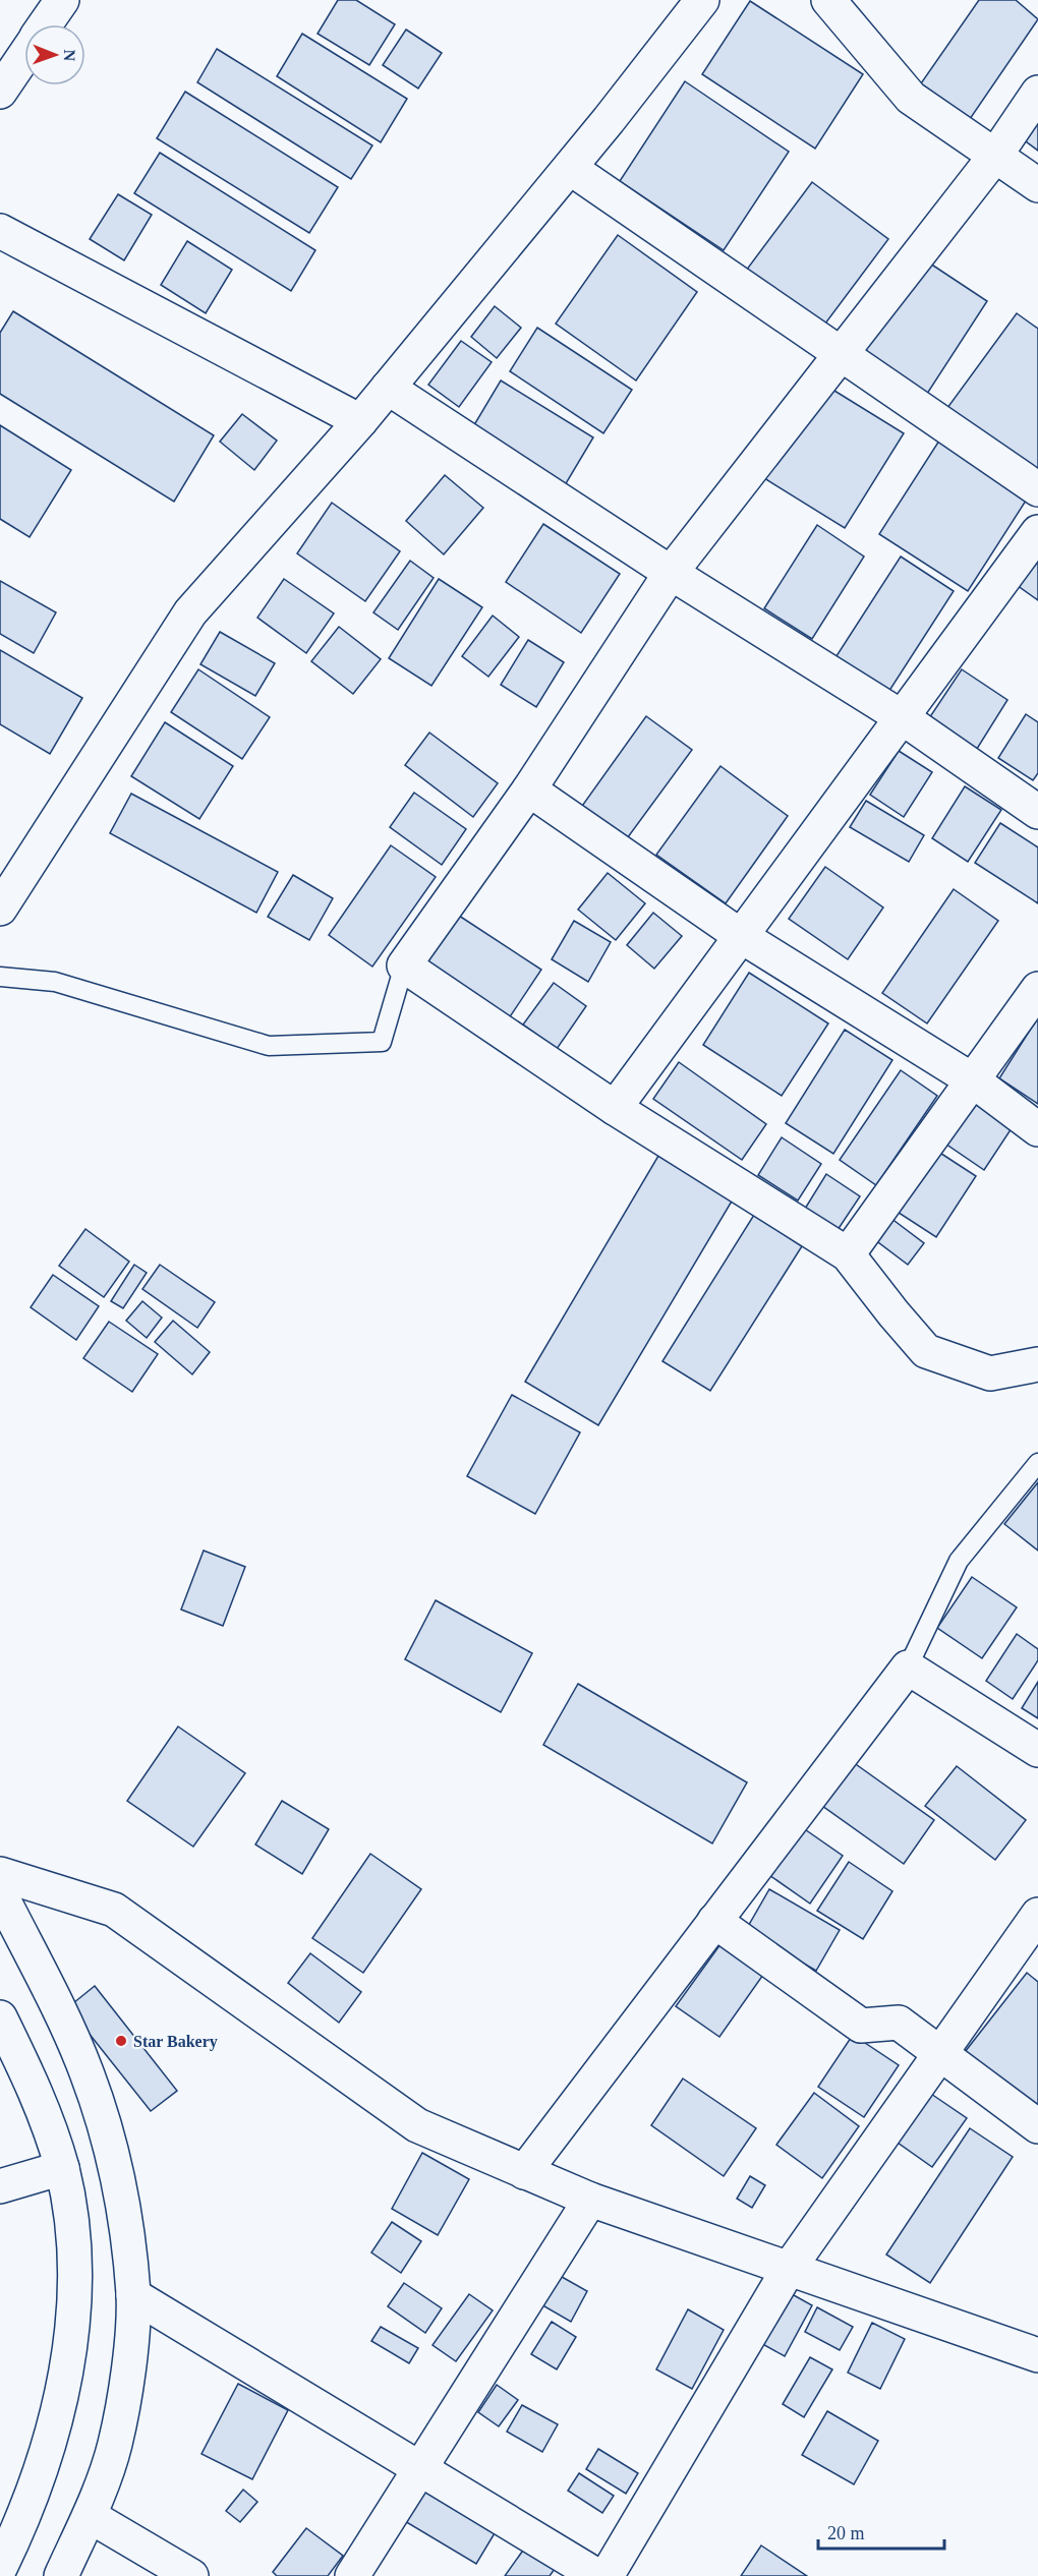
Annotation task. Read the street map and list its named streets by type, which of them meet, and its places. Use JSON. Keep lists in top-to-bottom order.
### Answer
{
  "places": ["Star Bakery"],
  "scale_bar": "20 m",
  "north": "right"
}
